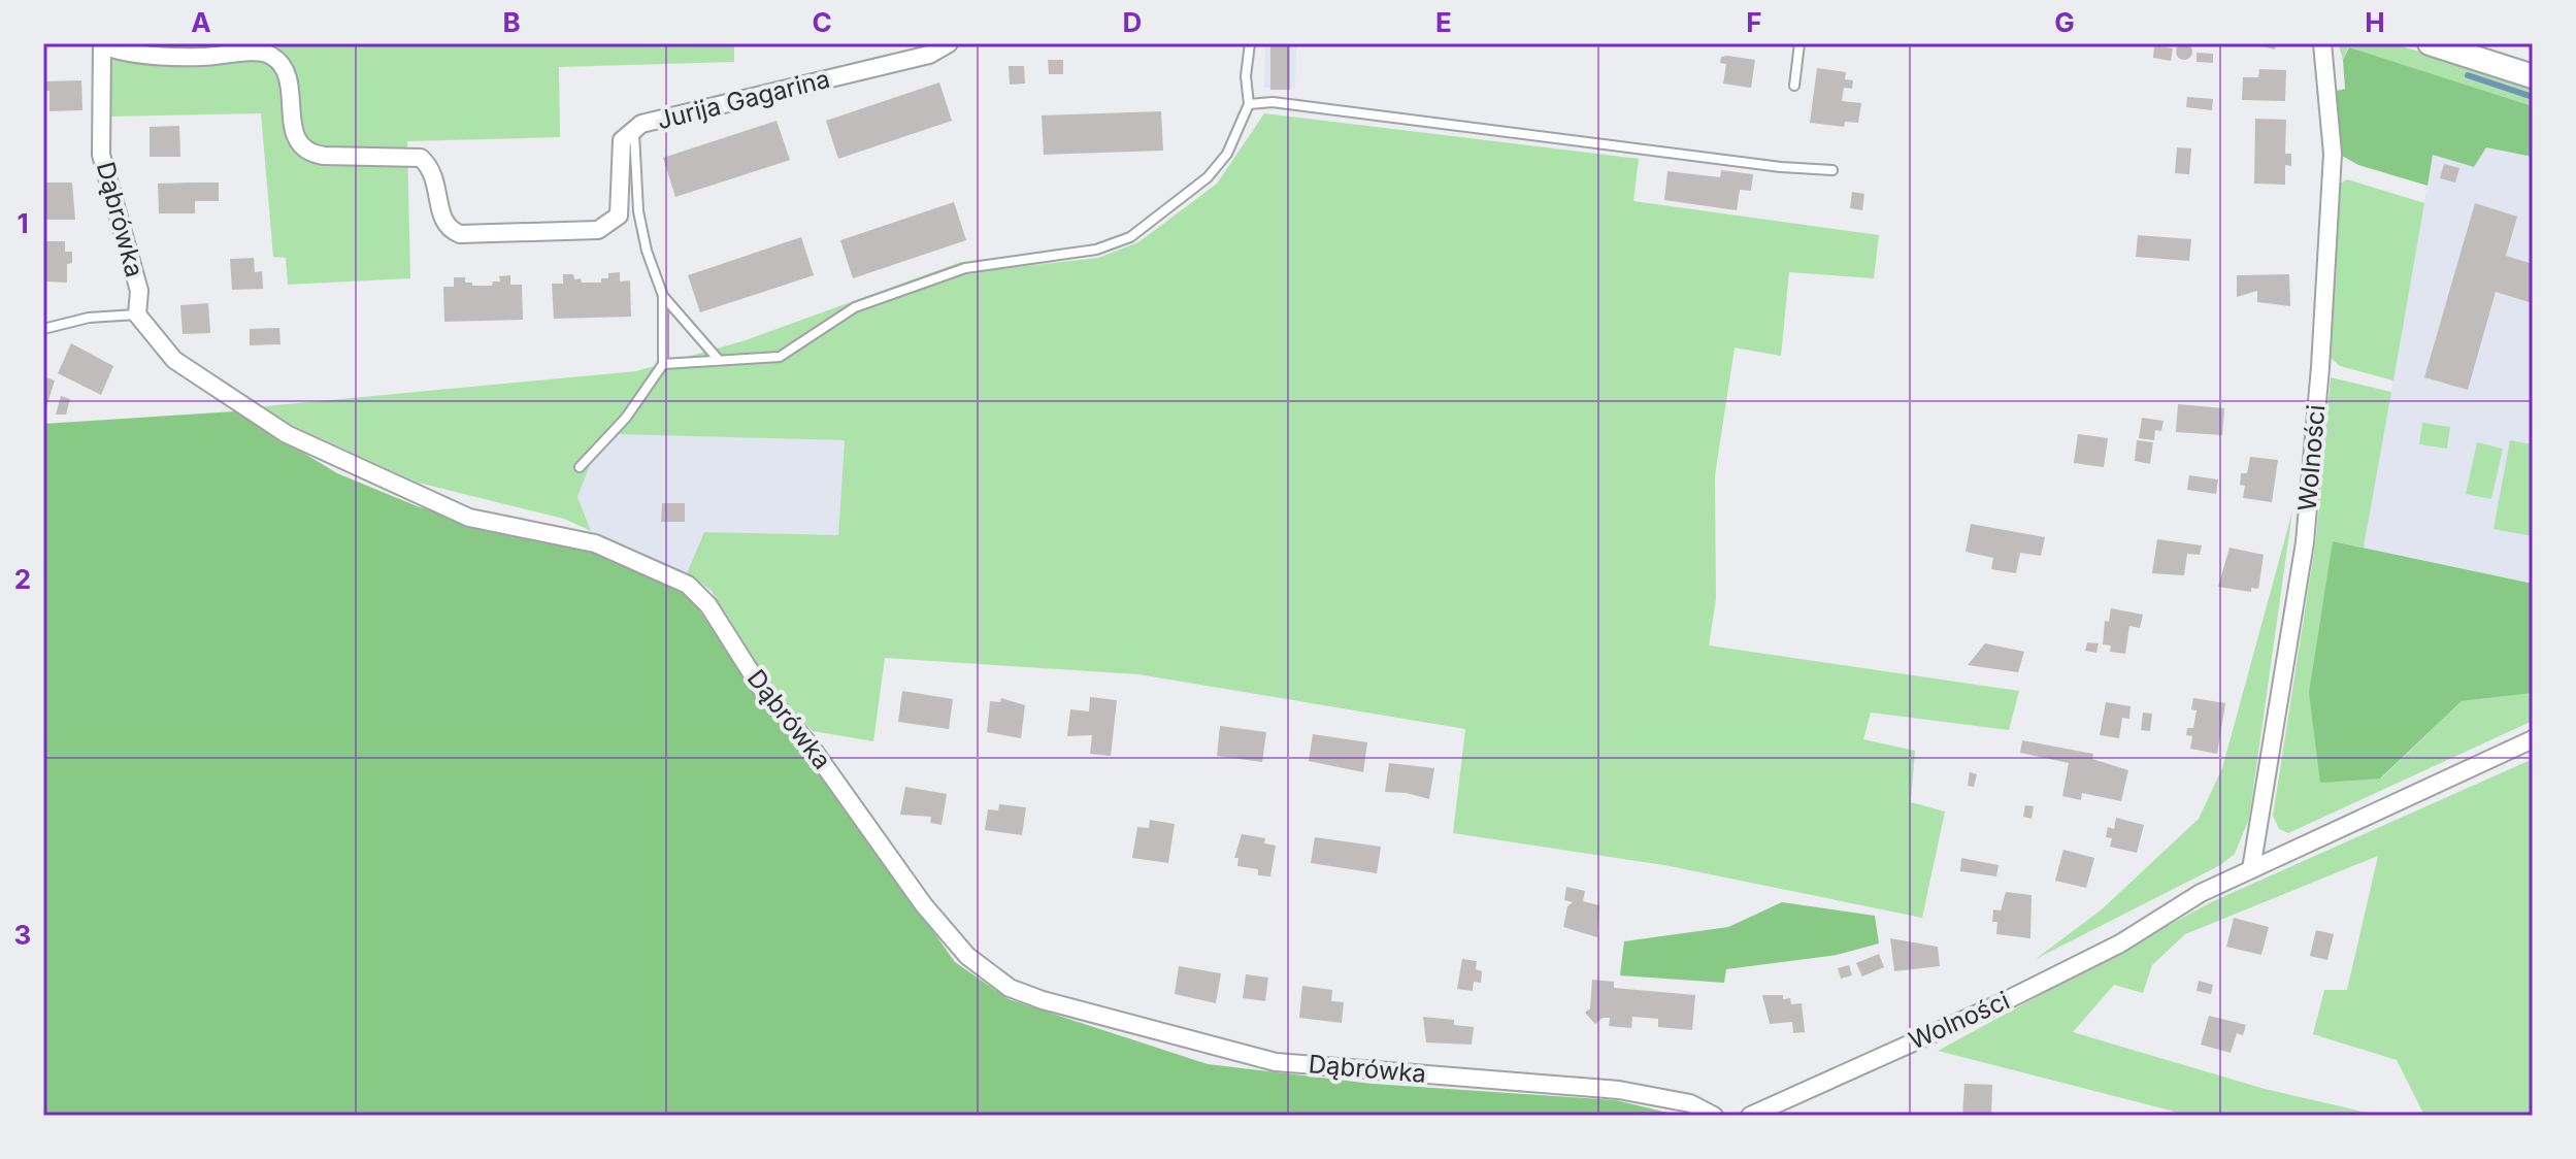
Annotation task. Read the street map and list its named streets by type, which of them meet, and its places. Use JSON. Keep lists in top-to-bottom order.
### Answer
{
  "streets": {
    "street": ["Jurija Gagarina", "Dąbrówka", "Wolności"]
  },
  "crossings": [
    ["Jurija Gagarina", "Dąbrówka"]
  ],
  "grid": {
    "columns": [
      "A",
      "B",
      "C",
      "D",
      "E",
      "F",
      "G",
      "H"
    ],
    "rows": ["1", "2", "3"]
  }
}
